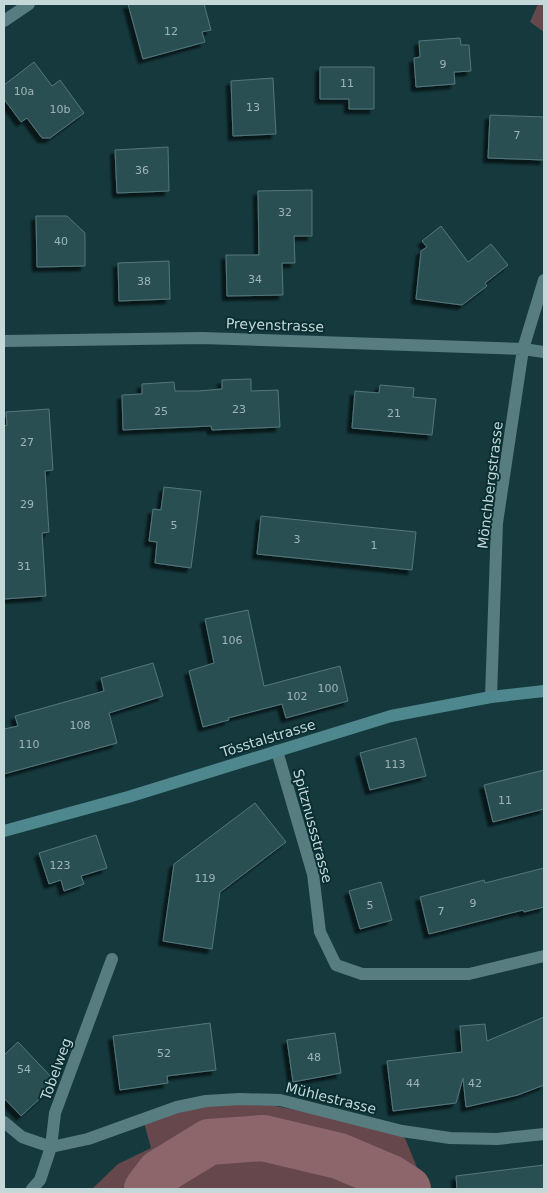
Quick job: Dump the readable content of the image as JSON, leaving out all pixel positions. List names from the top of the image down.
{
  "streets": {
    "main road": ["Tösstalstrasse"],
    "street": [
      "Preyenstrasse",
      "Mönchbergstrasse",
      "Spitznussstrasse",
      "Tobelweg",
      "Mühlestrasse"
    ]
  },
  "crossings": [
    ["Preyenstrasse", "Mönchbergstrasse"],
    ["Mönchbergstrasse", "Tösstalstrasse"],
    ["Tösstalstrasse", "Spitznussstrasse"],
    ["Tobelweg", "Mühlestrasse"]
  ],
  "house_numbers": [
    "12",
    "9",
    "11",
    "10a",
    "13",
    "10b",
    "7",
    "36",
    "32",
    "40",
    "34",
    "38",
    "23",
    "25",
    "21",
    "27",
    "29",
    "5",
    "3",
    "1",
    "31",
    "106",
    "100",
    "102",
    "108",
    "110",
    "113",
    "11",
    "123",
    "119",
    "9",
    "5",
    "7",
    "52",
    "48",
    "54",
    "44",
    "42"
  ]
}
